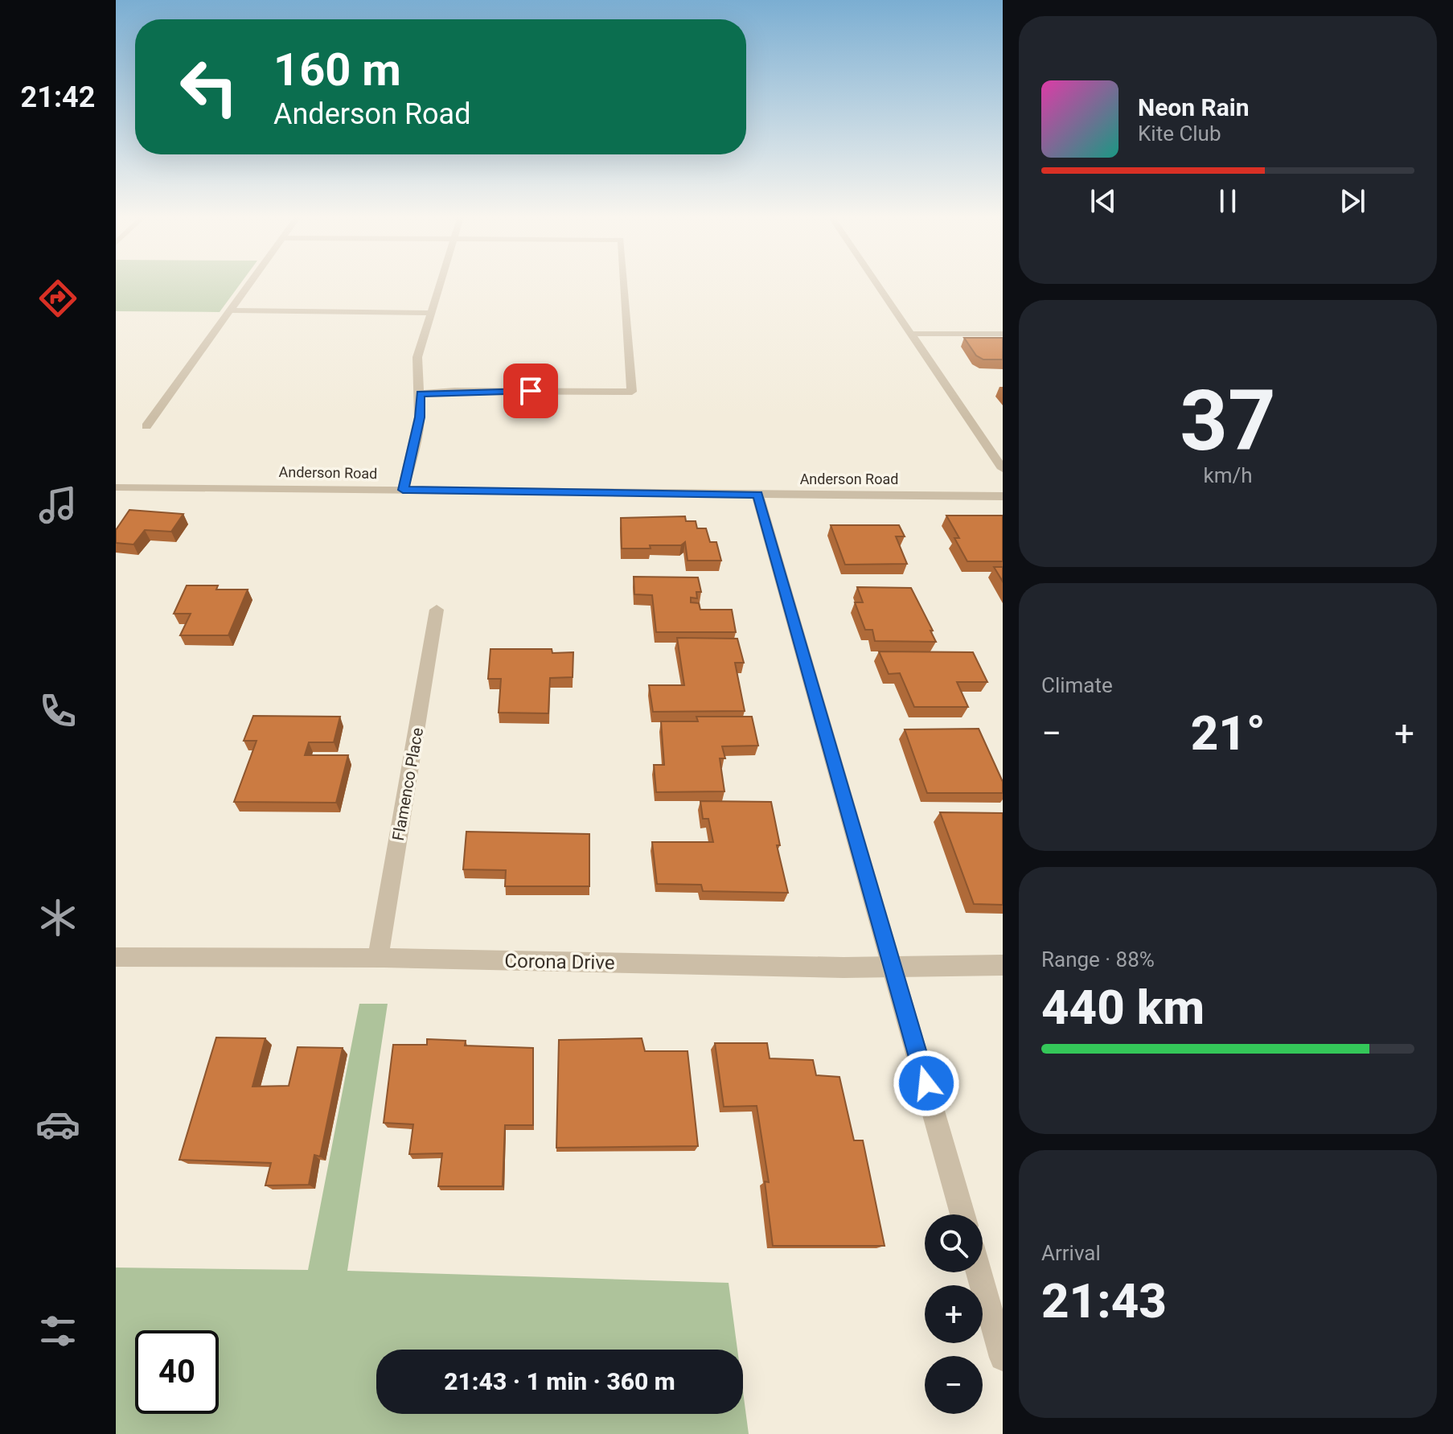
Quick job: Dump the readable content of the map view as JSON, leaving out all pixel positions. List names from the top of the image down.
{
  "streets": {
    "street": ["Anderson Road", "Flamenco Place", "Corona Drive"]
  },
  "crossings": [
    ["Flamenco Place", "Corona Drive"]
  ],
  "page": {
    "tabs": "21:42",
    "turn": ["160 m", "Anderson Road"],
    "song": ["Neon Rain", "Kite Club"],
    "tile": [
      ["37", "km/h"],
      "Climate",
      ["Range · 88%", "440 km"],
      ["Arrival", "21:43"]
    ],
    "heat": ["−", "21°", "+"],
    "map_buttons": ["+", "−"],
    "limit": "40",
    "trip": "21:43 · 1 min · 360 m"
  }
}
